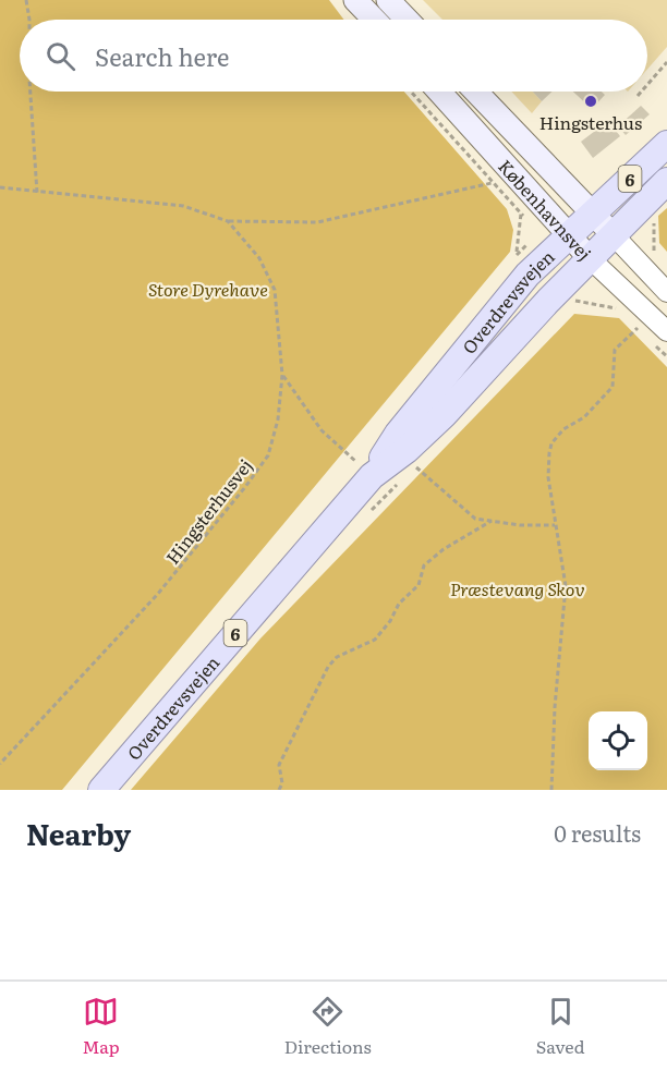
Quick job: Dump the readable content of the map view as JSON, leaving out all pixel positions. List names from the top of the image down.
{
  "streets": {
    "main road": ["6", "Københavnsvej", "Overdrevsvejen"],
    "path": ["Hingsterhusvej"]
  },
  "crossings": [
    ["Københavnsvej", "Overdrevsvejen"]
  ],
  "parks": ["Store Dyrehave", "Præstevang Skov"],
  "places": ["Hingsterhus"],
  "page": {
    "search": "Search here",
    "heading": ["Nearby", "0 results"],
    "nav": ["Map", "Directions", "Saved"]
  }
}
